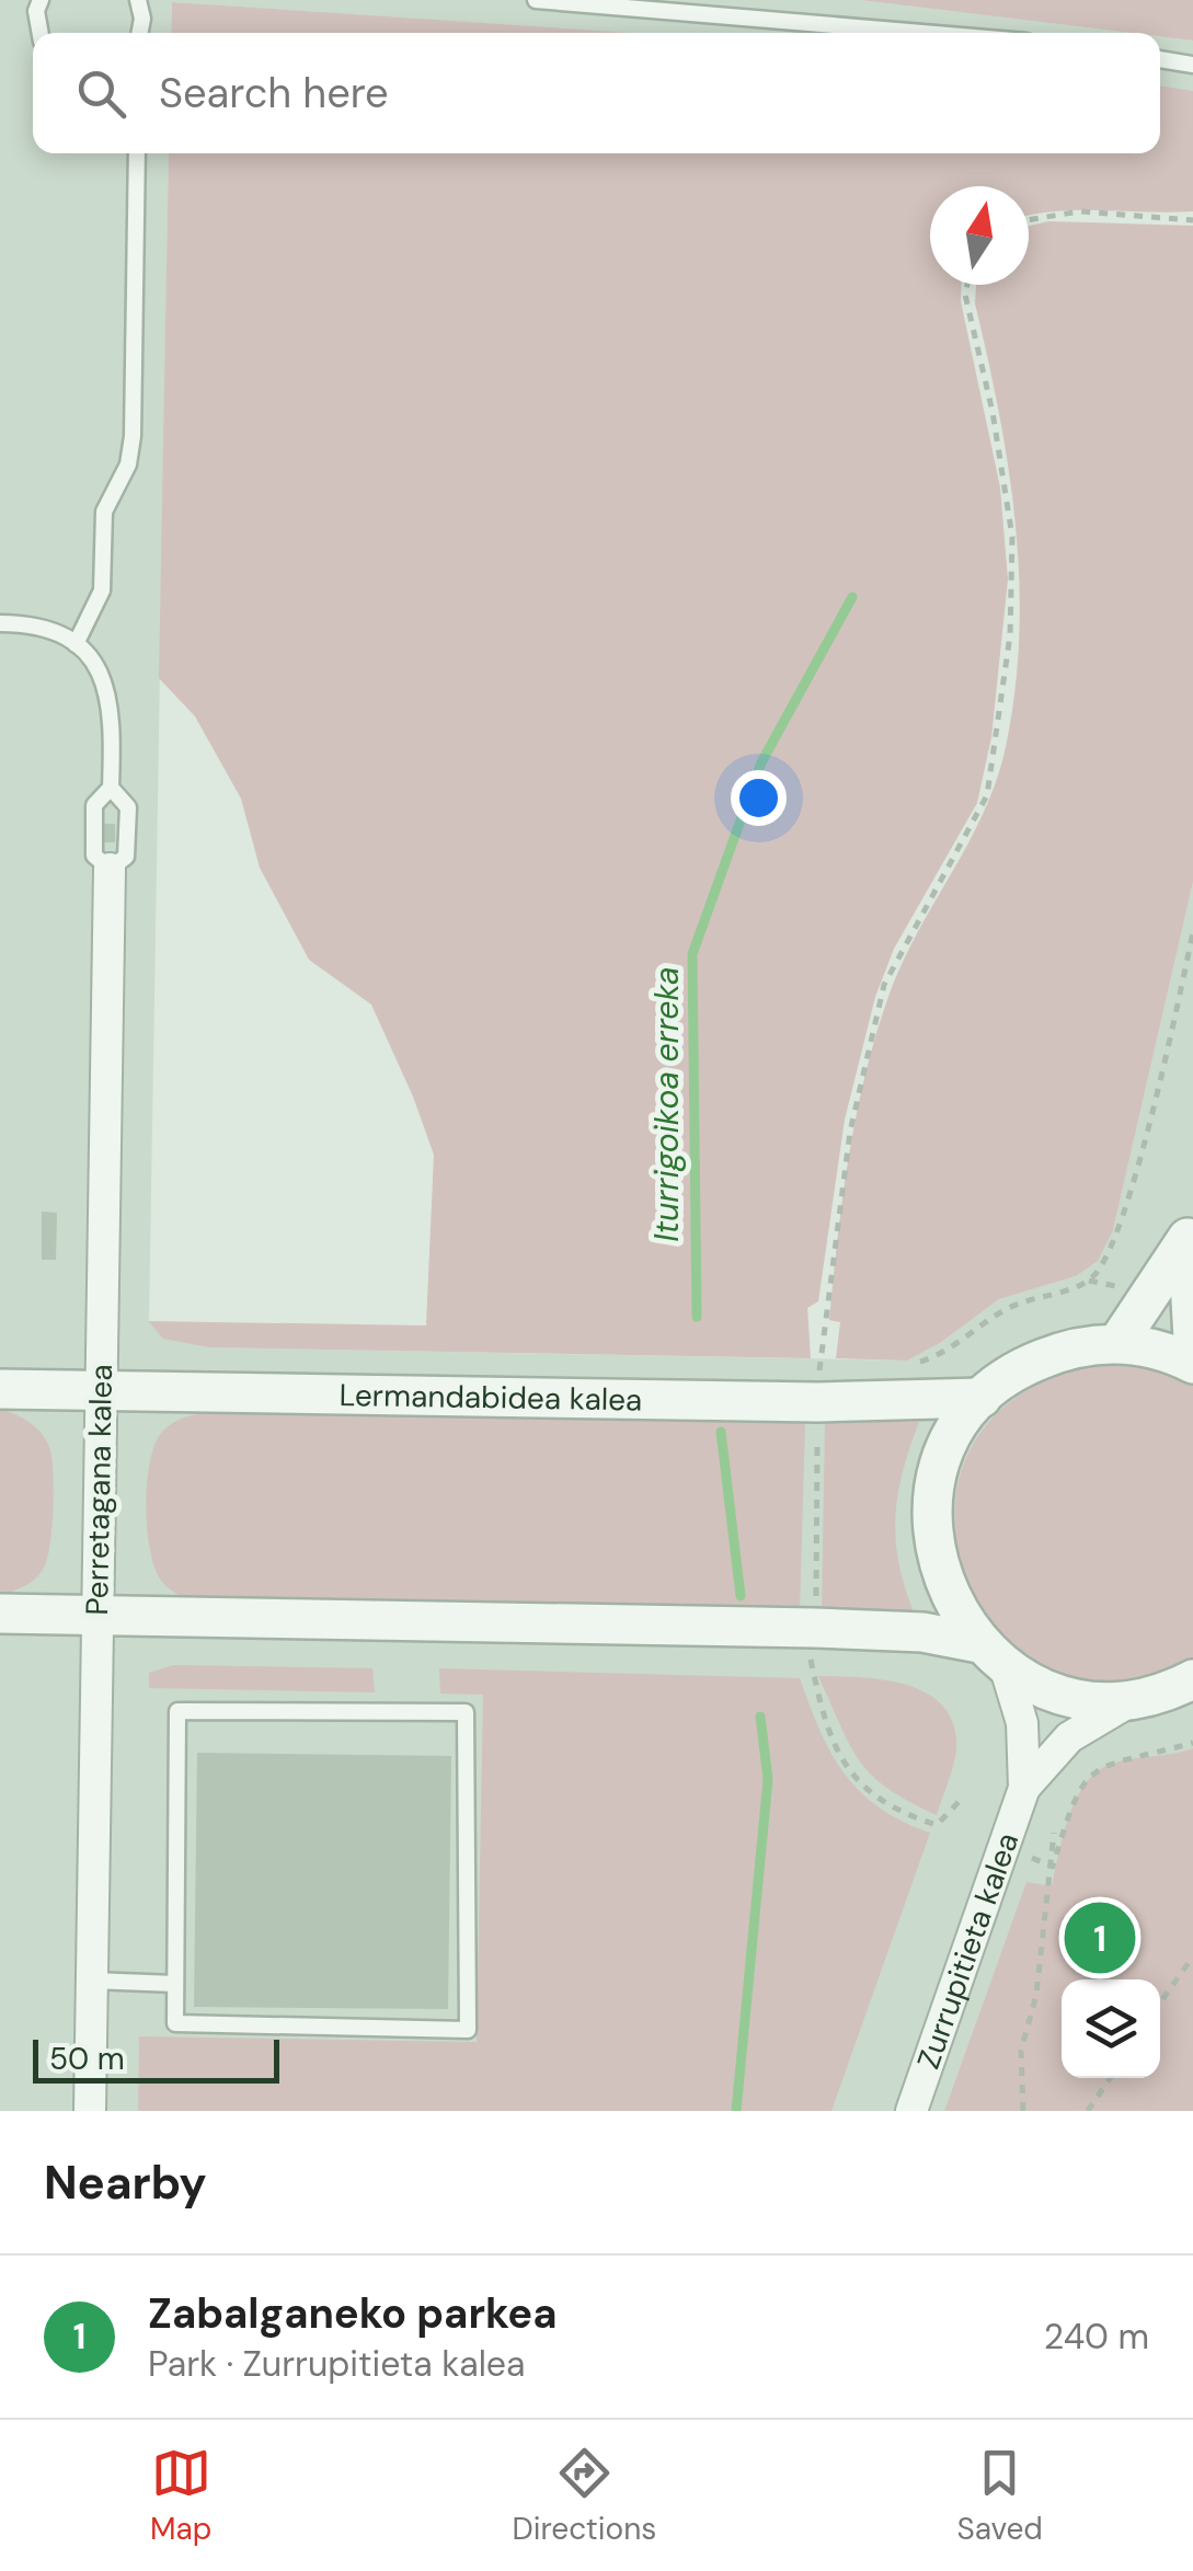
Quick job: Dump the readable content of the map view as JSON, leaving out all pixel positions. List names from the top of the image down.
{
  "streets": {
    "street": ["Lermandabidea kalea", "Perretagana kalea", "Zurrupitieta kalea"]
  },
  "crossings": [
    ["Lermandabidea kalea", "Perretagana kalea"]
  ],
  "water": ["Iturrigoikoa erreka"],
  "scale_bar": "50 m",
  "north": "top",
  "page": {
    "search": "Search here",
    "pins": "1",
    "scale": "50 m",
    "heading": "Nearby",
    "list": [
      {
        "mark": "1",
        "name": "Zabalganeko parkea",
        "note": "Park · Zurrupitieta kalea",
        "value": "240 m"
      }
    ],
    "nav": ["Map", "Directions", "Saved"]
  }
}
